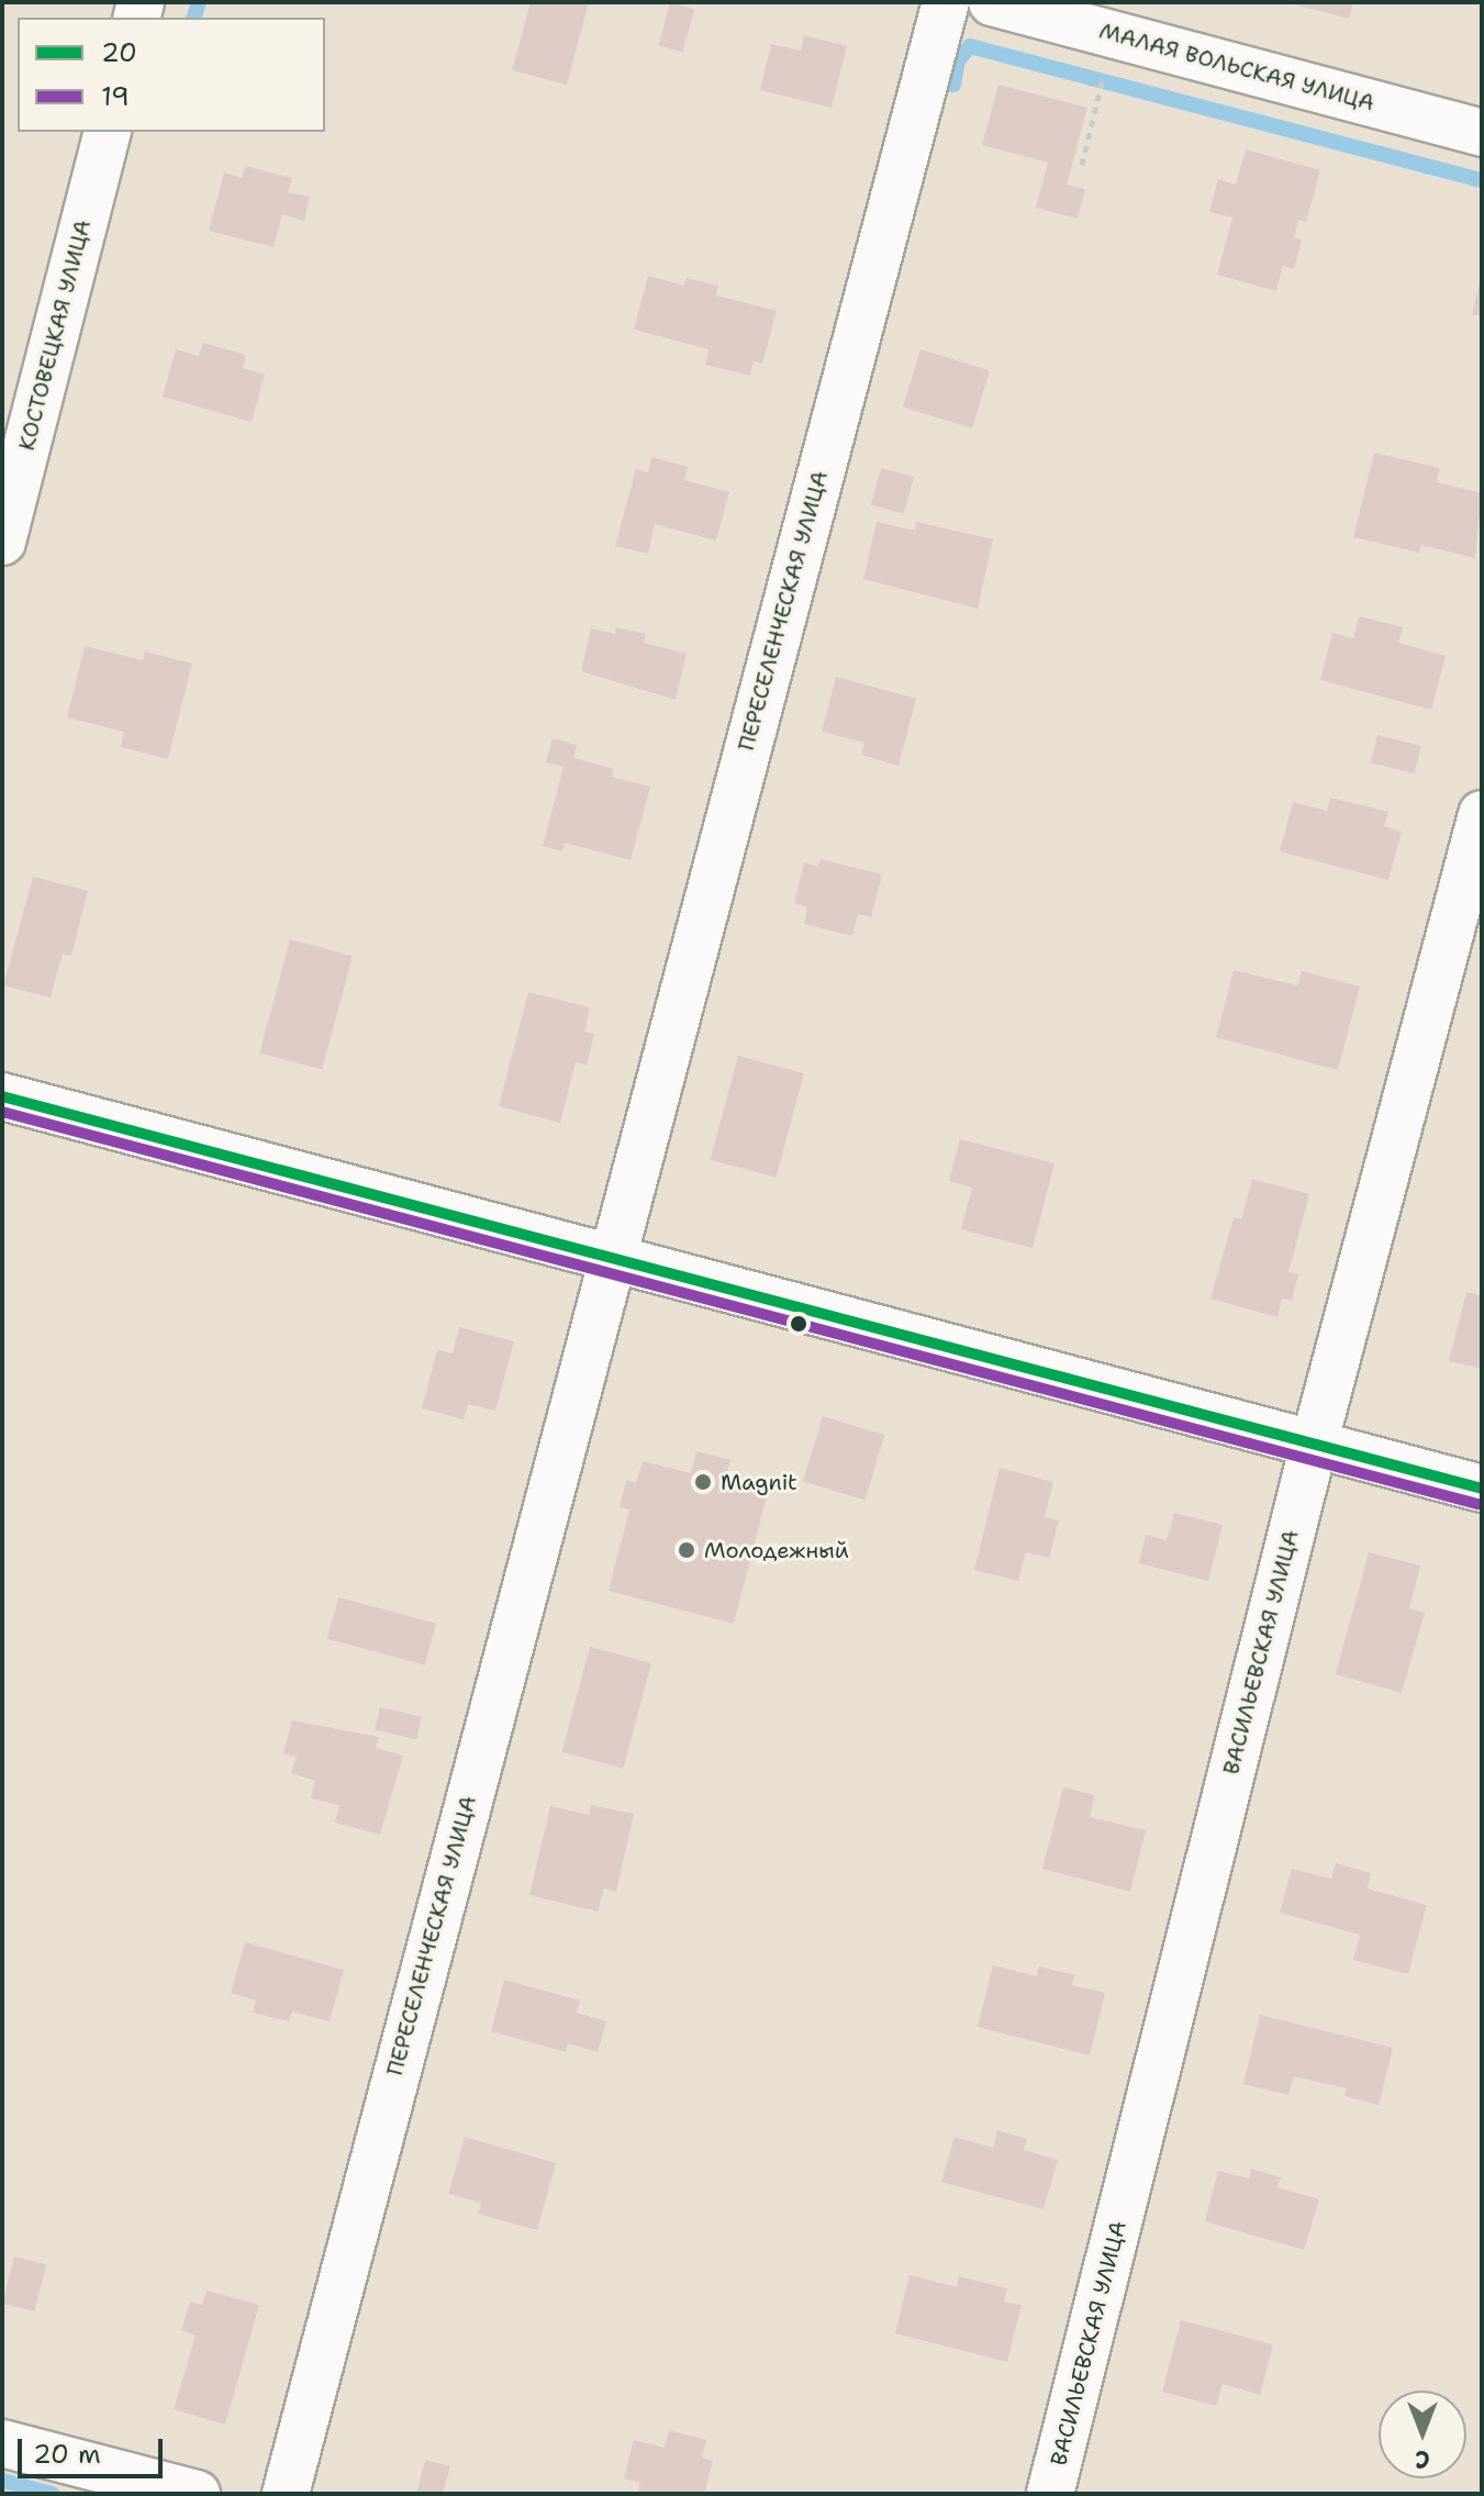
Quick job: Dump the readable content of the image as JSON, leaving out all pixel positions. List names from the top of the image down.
{
  "streets": {
    "street": [
      "МАЛАЯ ВОЛЬСКАЯ УЛИЦА",
      "КОСТОВЕЦКАЯ УЛИЦА",
      "ПЕРЕСЕЛЕНЧЕСКАЯ УЛИЦА",
      "ВАСИЛЬЕВСКАЯ УЛИЦА"
    ]
  },
  "places": ["Magnit", "Молодежный"],
  "lines": ["transit line 20", "transit line 19"],
  "legend": ["20", "19"],
  "scale_bar": "20 m",
  "north": "bottom"
}
